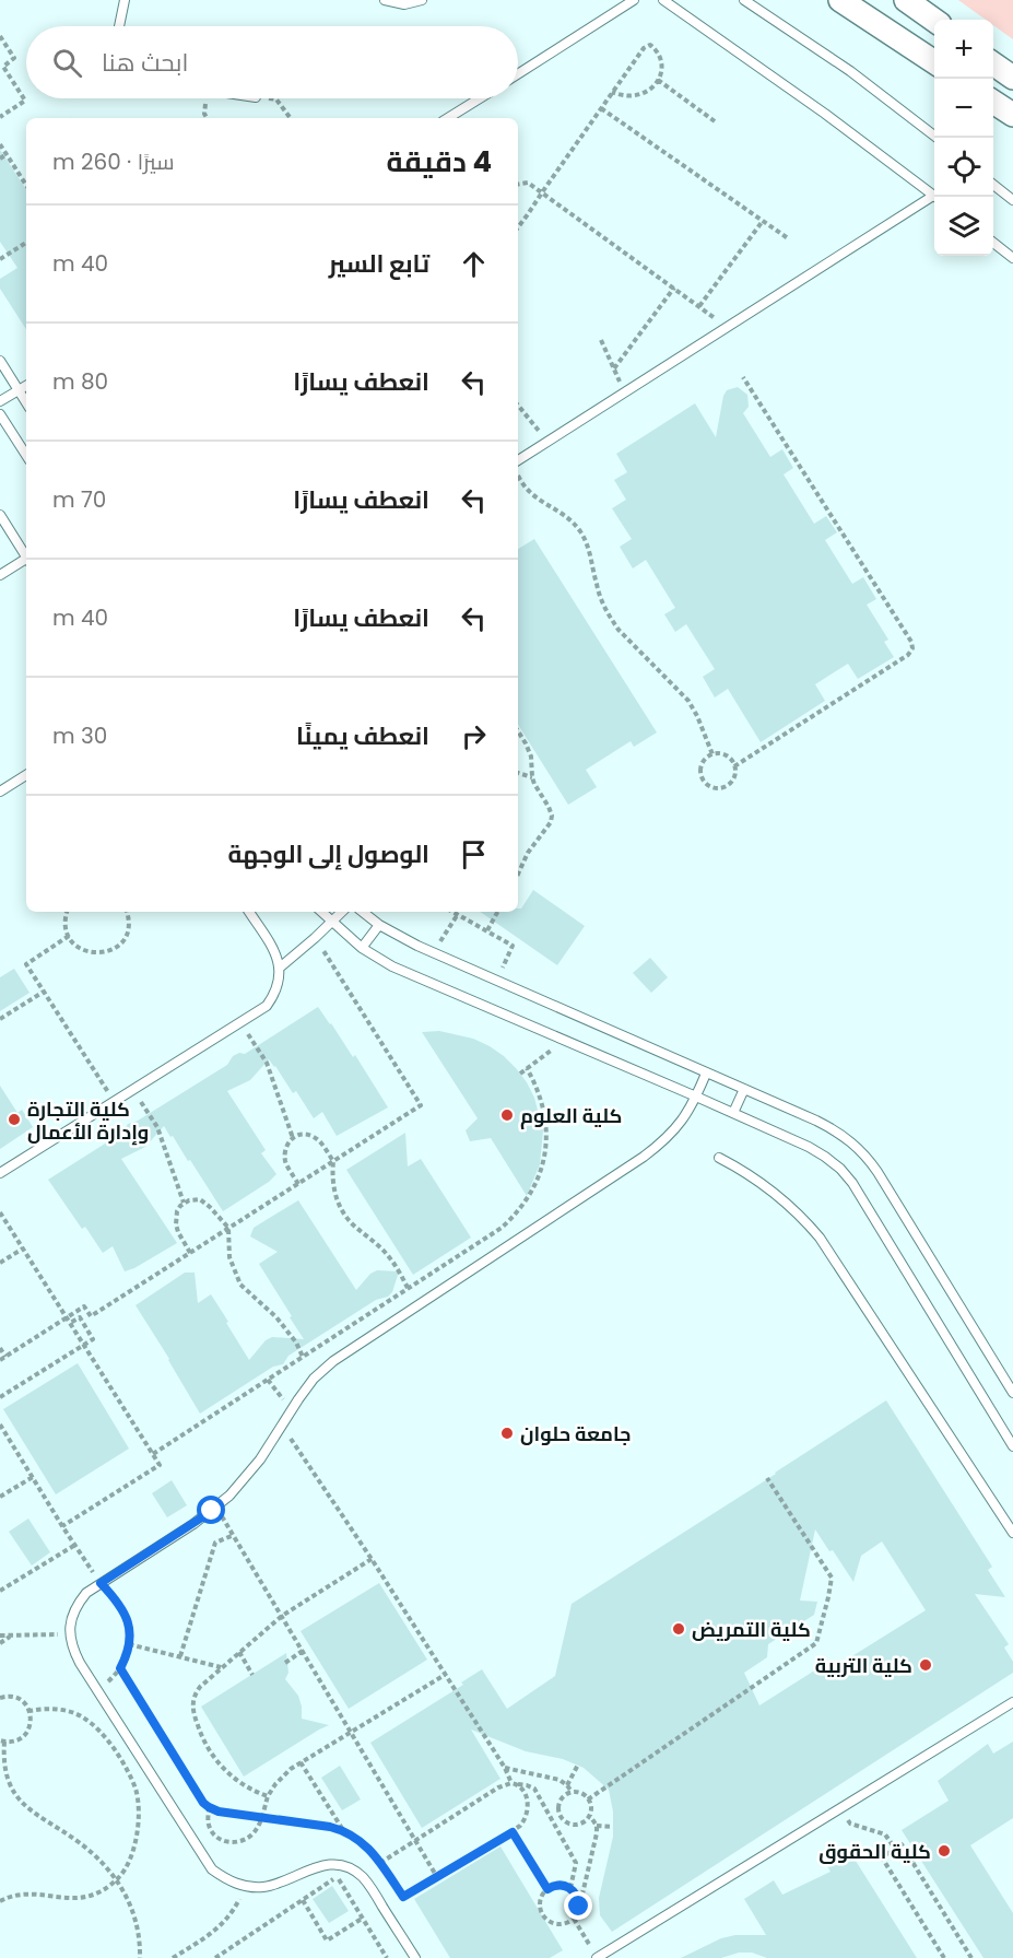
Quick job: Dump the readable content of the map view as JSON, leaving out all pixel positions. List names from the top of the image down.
{
  "places": [
    "كلية العلوم",
    "كلية التجارة وإدارة الأعمال",
    "جامعة حلوان",
    "كلية التمريض",
    "كلية التربية",
    "كلية الحقوق"
  ],
  "page": {
    "map_buttons": ["+", "−"],
    "search": "ابحث هنا",
    "heading": ["4 دقيقة", "سيرًا · 260 m"],
    "list": [
      ["تابع السير", "40 m"],
      ["انعطف يسارًا", "80 m"],
      ["انعطف يسارًا", "70 m"],
      ["انعطف يسارًا", "40 m"],
      ["انعطف يمينًا", "30 m"],
      "الوصول إلى الوجهة"
    ]
  }
}
